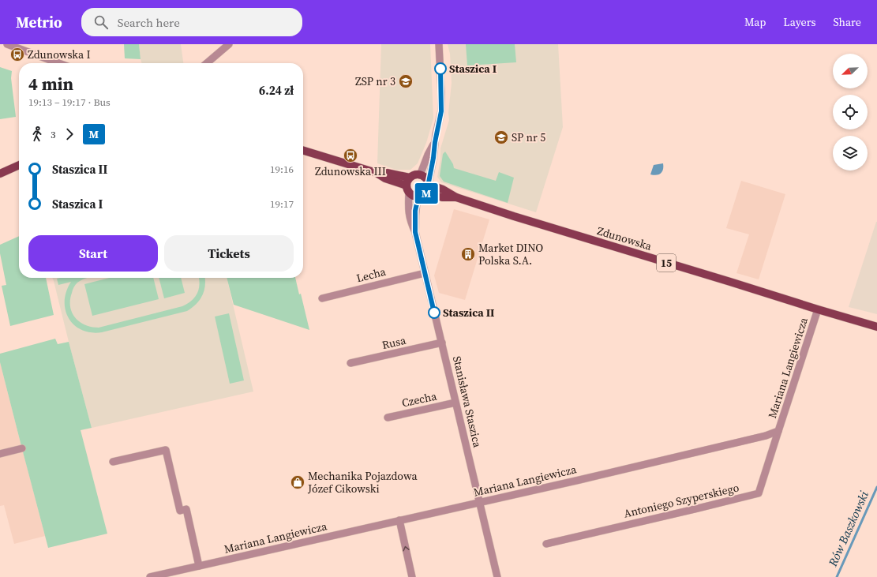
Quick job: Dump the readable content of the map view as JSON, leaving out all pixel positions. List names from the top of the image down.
{
  "streets": {
    "main road": ["Zdunowska", "15"],
    "street": [
      "Lecha",
      "Rusa",
      "Mariana Langiewicza",
      "Czecha",
      "Stanisława Staszica",
      "Antoniego Szyperskiego"
    ]
  },
  "crossings": [
    ["Zdunowska", "Mariana Langiewicza"],
    ["Zdunowska", "Stanisława Staszica"],
    ["Lecha", "Stanisława Staszica"],
    ["Rusa", "Stanisława Staszica"],
    ["Mariana Langiewicza", "Stanisława Staszica"],
    ["Mariana Langiewicza", "Antoniego Szyperskiego"],
    ["Czecha", "Stanisława Staszica"]
  ],
  "water": ["Rów Baszkowski"],
  "places": {
    "bus stop": ["Zdunowska I", "Zdunowska III"],
    "other": ["Staszica I", "Staszica II"],
    "school or university": ["ZSP nr 3", "SP nr 5"],
    "building": ["Market DINO Polska S.A."],
    "shop": ["Mechanika Pojazdowa Józef Cikowski"]
  },
  "lines": ["bus line M"],
  "north": "bottom left",
  "page": {
    "header": "Metrio",
    "search": "Search here",
    "nav": ["Map", "Layers", "Share"],
    "on_map": "M",
    "heading": ["4 min", "19:13 – 19:17 · Bus", "6.24 zł"],
    "legs": ["3", "M"],
    "list": [
      {
        "name": "Staszica II",
        "value": "19:16"
      },
      {
        "name": "Staszica I",
        "value": "19:17"
      }
    ],
    "buttons": ["Start", "Tickets"]
  }
}
